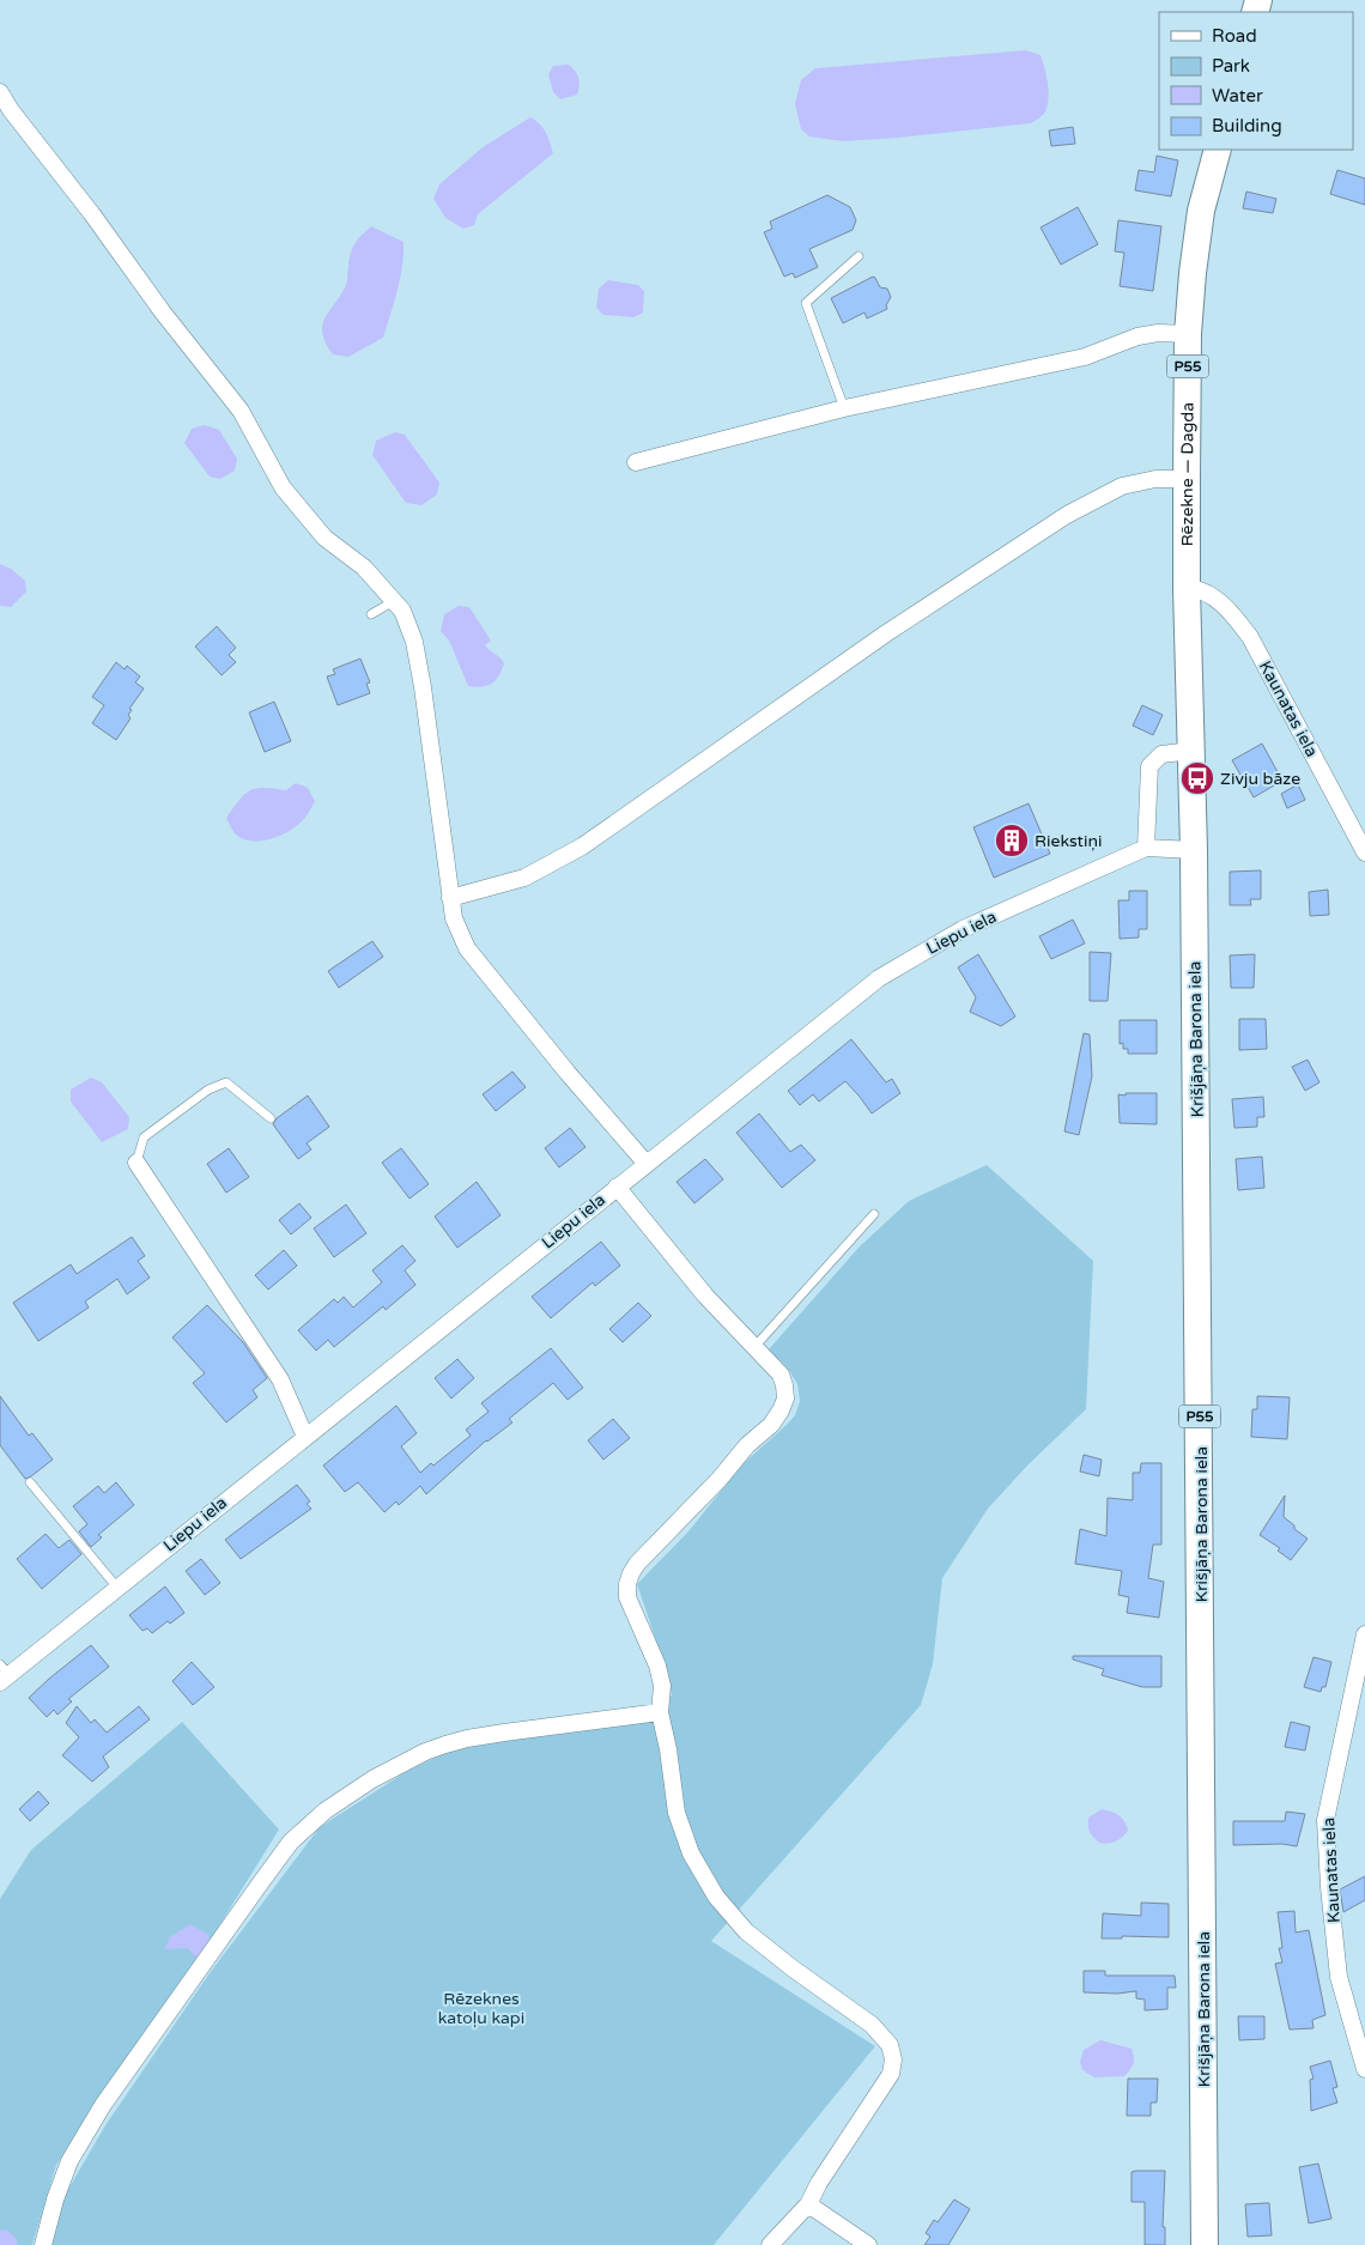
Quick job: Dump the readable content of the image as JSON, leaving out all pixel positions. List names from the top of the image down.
{
  "streets": {
    "main road": ["P55", "Rēzekne — Dagda", "Krišjāņa Barona iela"],
    "street": ["Kaunatas iela", "Liepu iela"]
  },
  "crossings": [
    ["Rēzekne — Dagda", "Kaunatas iela"],
    ["Rēzekne — Dagda", "Krišjāņa Barona iela"],
    ["Kaunatas iela", "Krišjāņa Barona iela"],
    ["Liepu iela", "Krišjāņa Barona iela"]
  ],
  "parks": ["Rēzeknes katoļu kapi"],
  "places": {
    "bus stop": ["Zivju bāze"],
    "building": ["Riekstiņi"]
  },
  "legend": [
    "Road",
    "Park",
    "Water",
    "Building"
  ]
}
